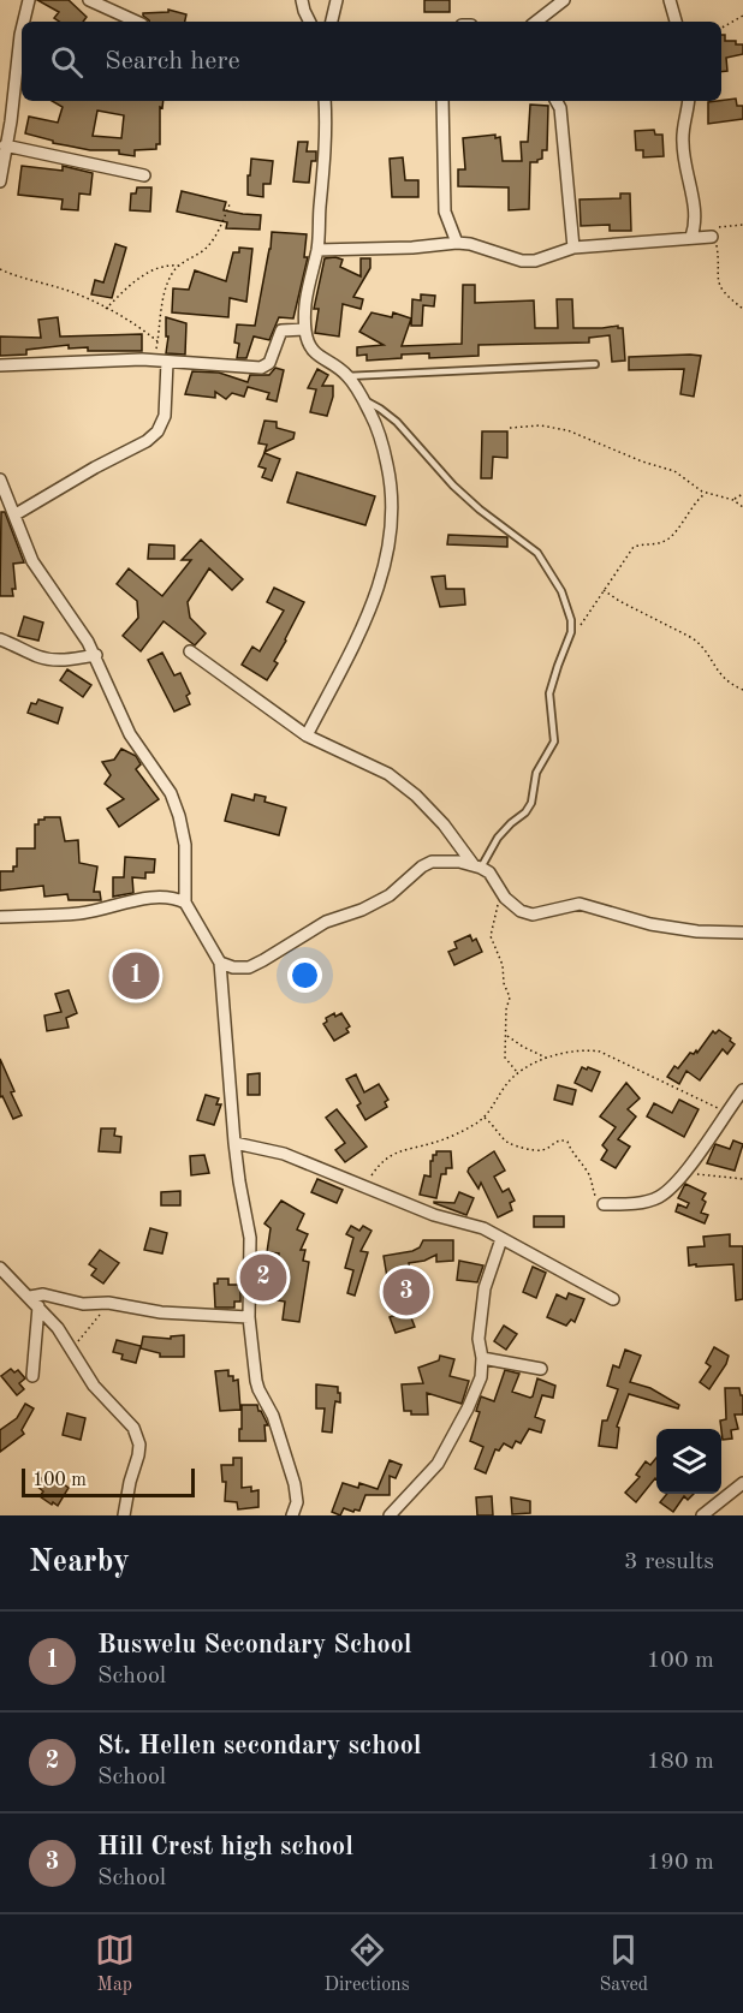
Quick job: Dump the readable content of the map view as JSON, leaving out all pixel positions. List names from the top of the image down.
{
  "scale_bar": "100 m",
  "page": {
    "search": "Search here",
    "pins": ["1", "2", "3"],
    "scale": "100 m",
    "heading": ["Nearby", "3 results"],
    "list": [
      {
        "mark": "1",
        "name": "Buswelu Secondary School",
        "note": "School",
        "value": "100 m"
      },
      {
        "mark": "2",
        "name": "St. Hellen secondary school",
        "note": "School",
        "value": "180 m"
      },
      {
        "mark": "3",
        "name": "Hill Crest high school",
        "note": "School",
        "value": "190 m"
      }
    ],
    "nav": ["Map", "Directions", "Saved"]
  }
}
